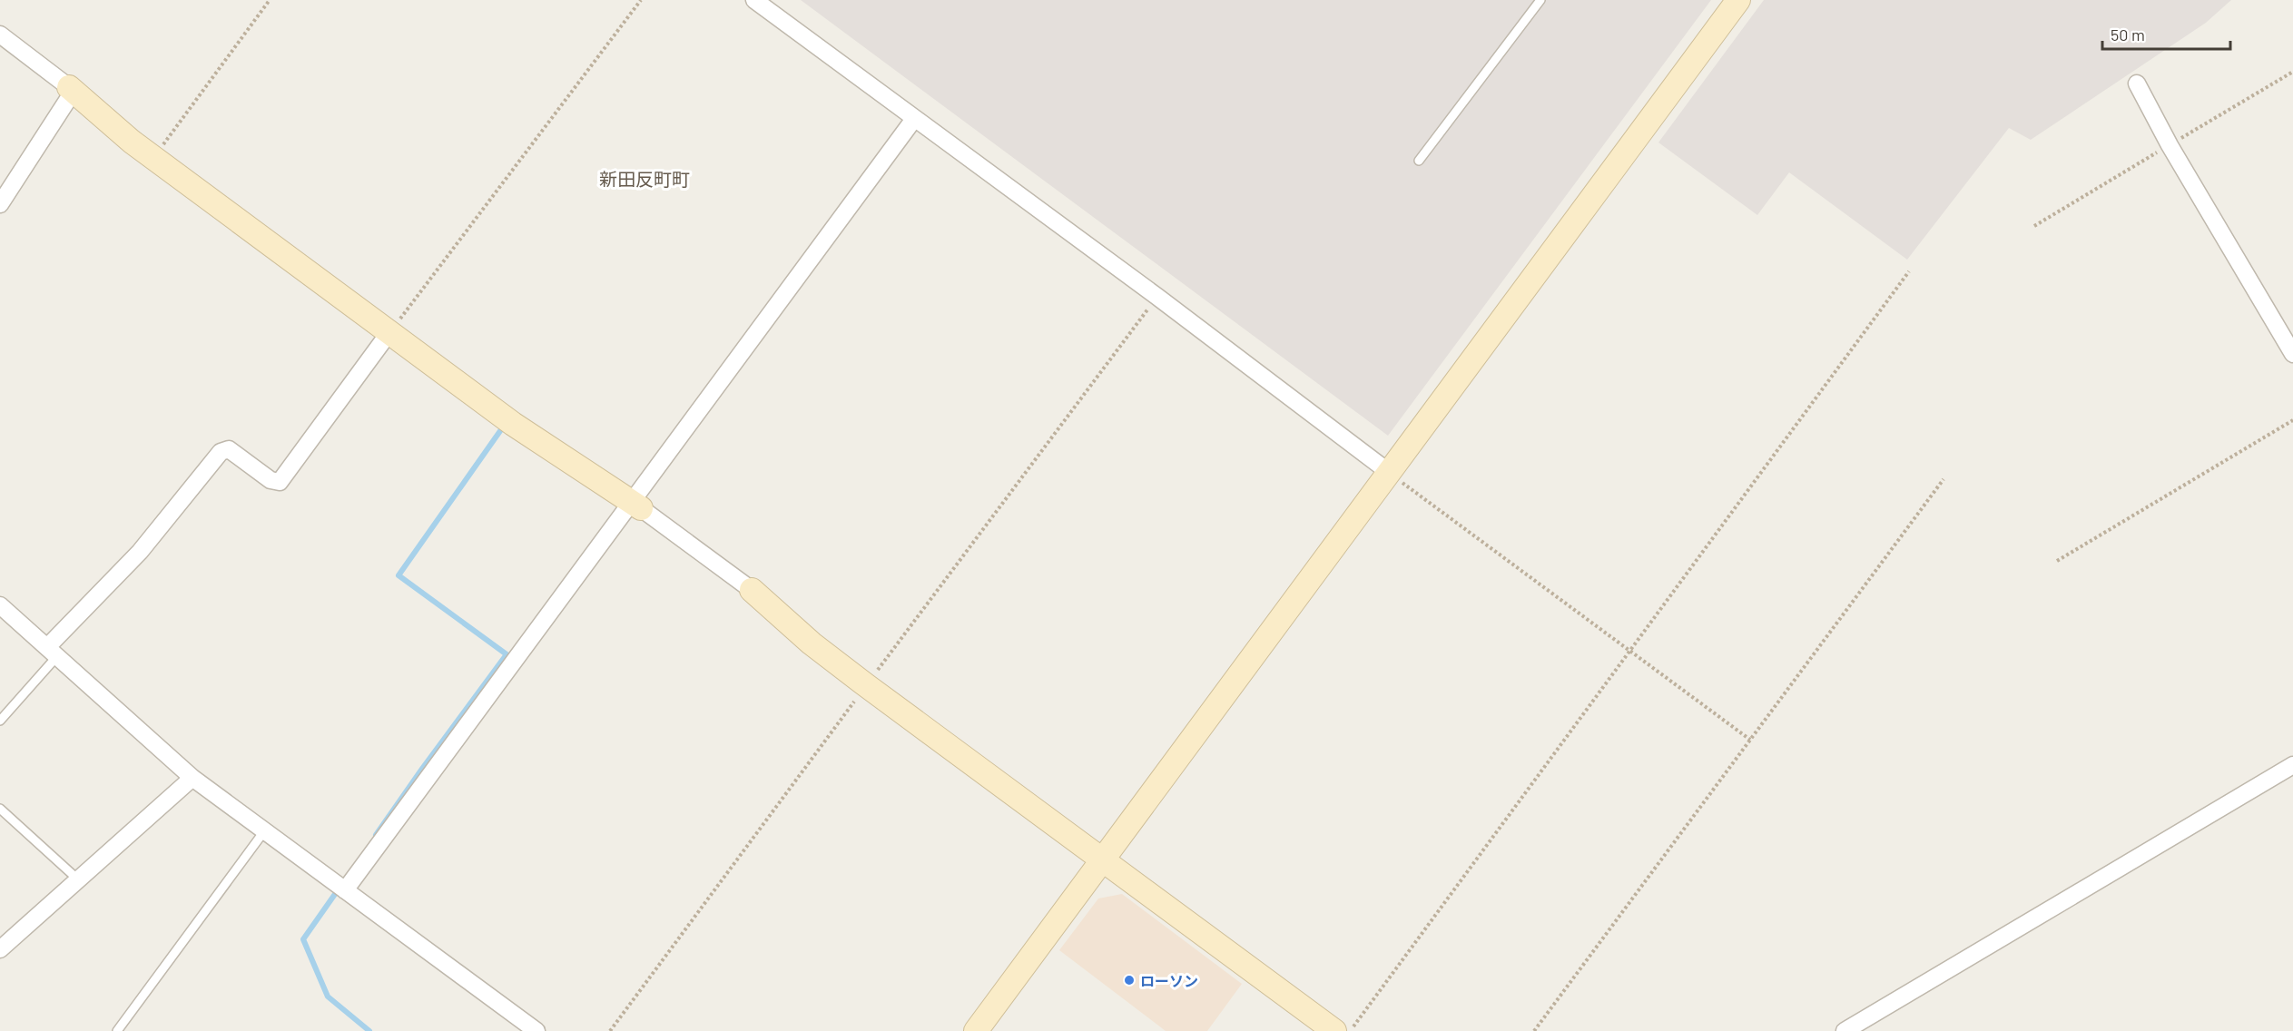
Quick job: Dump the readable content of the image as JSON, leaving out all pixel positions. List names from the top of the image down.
{
  "districts": ["新田反町町"],
  "places": ["ローソン"],
  "scale_bar": "50 m"
}
